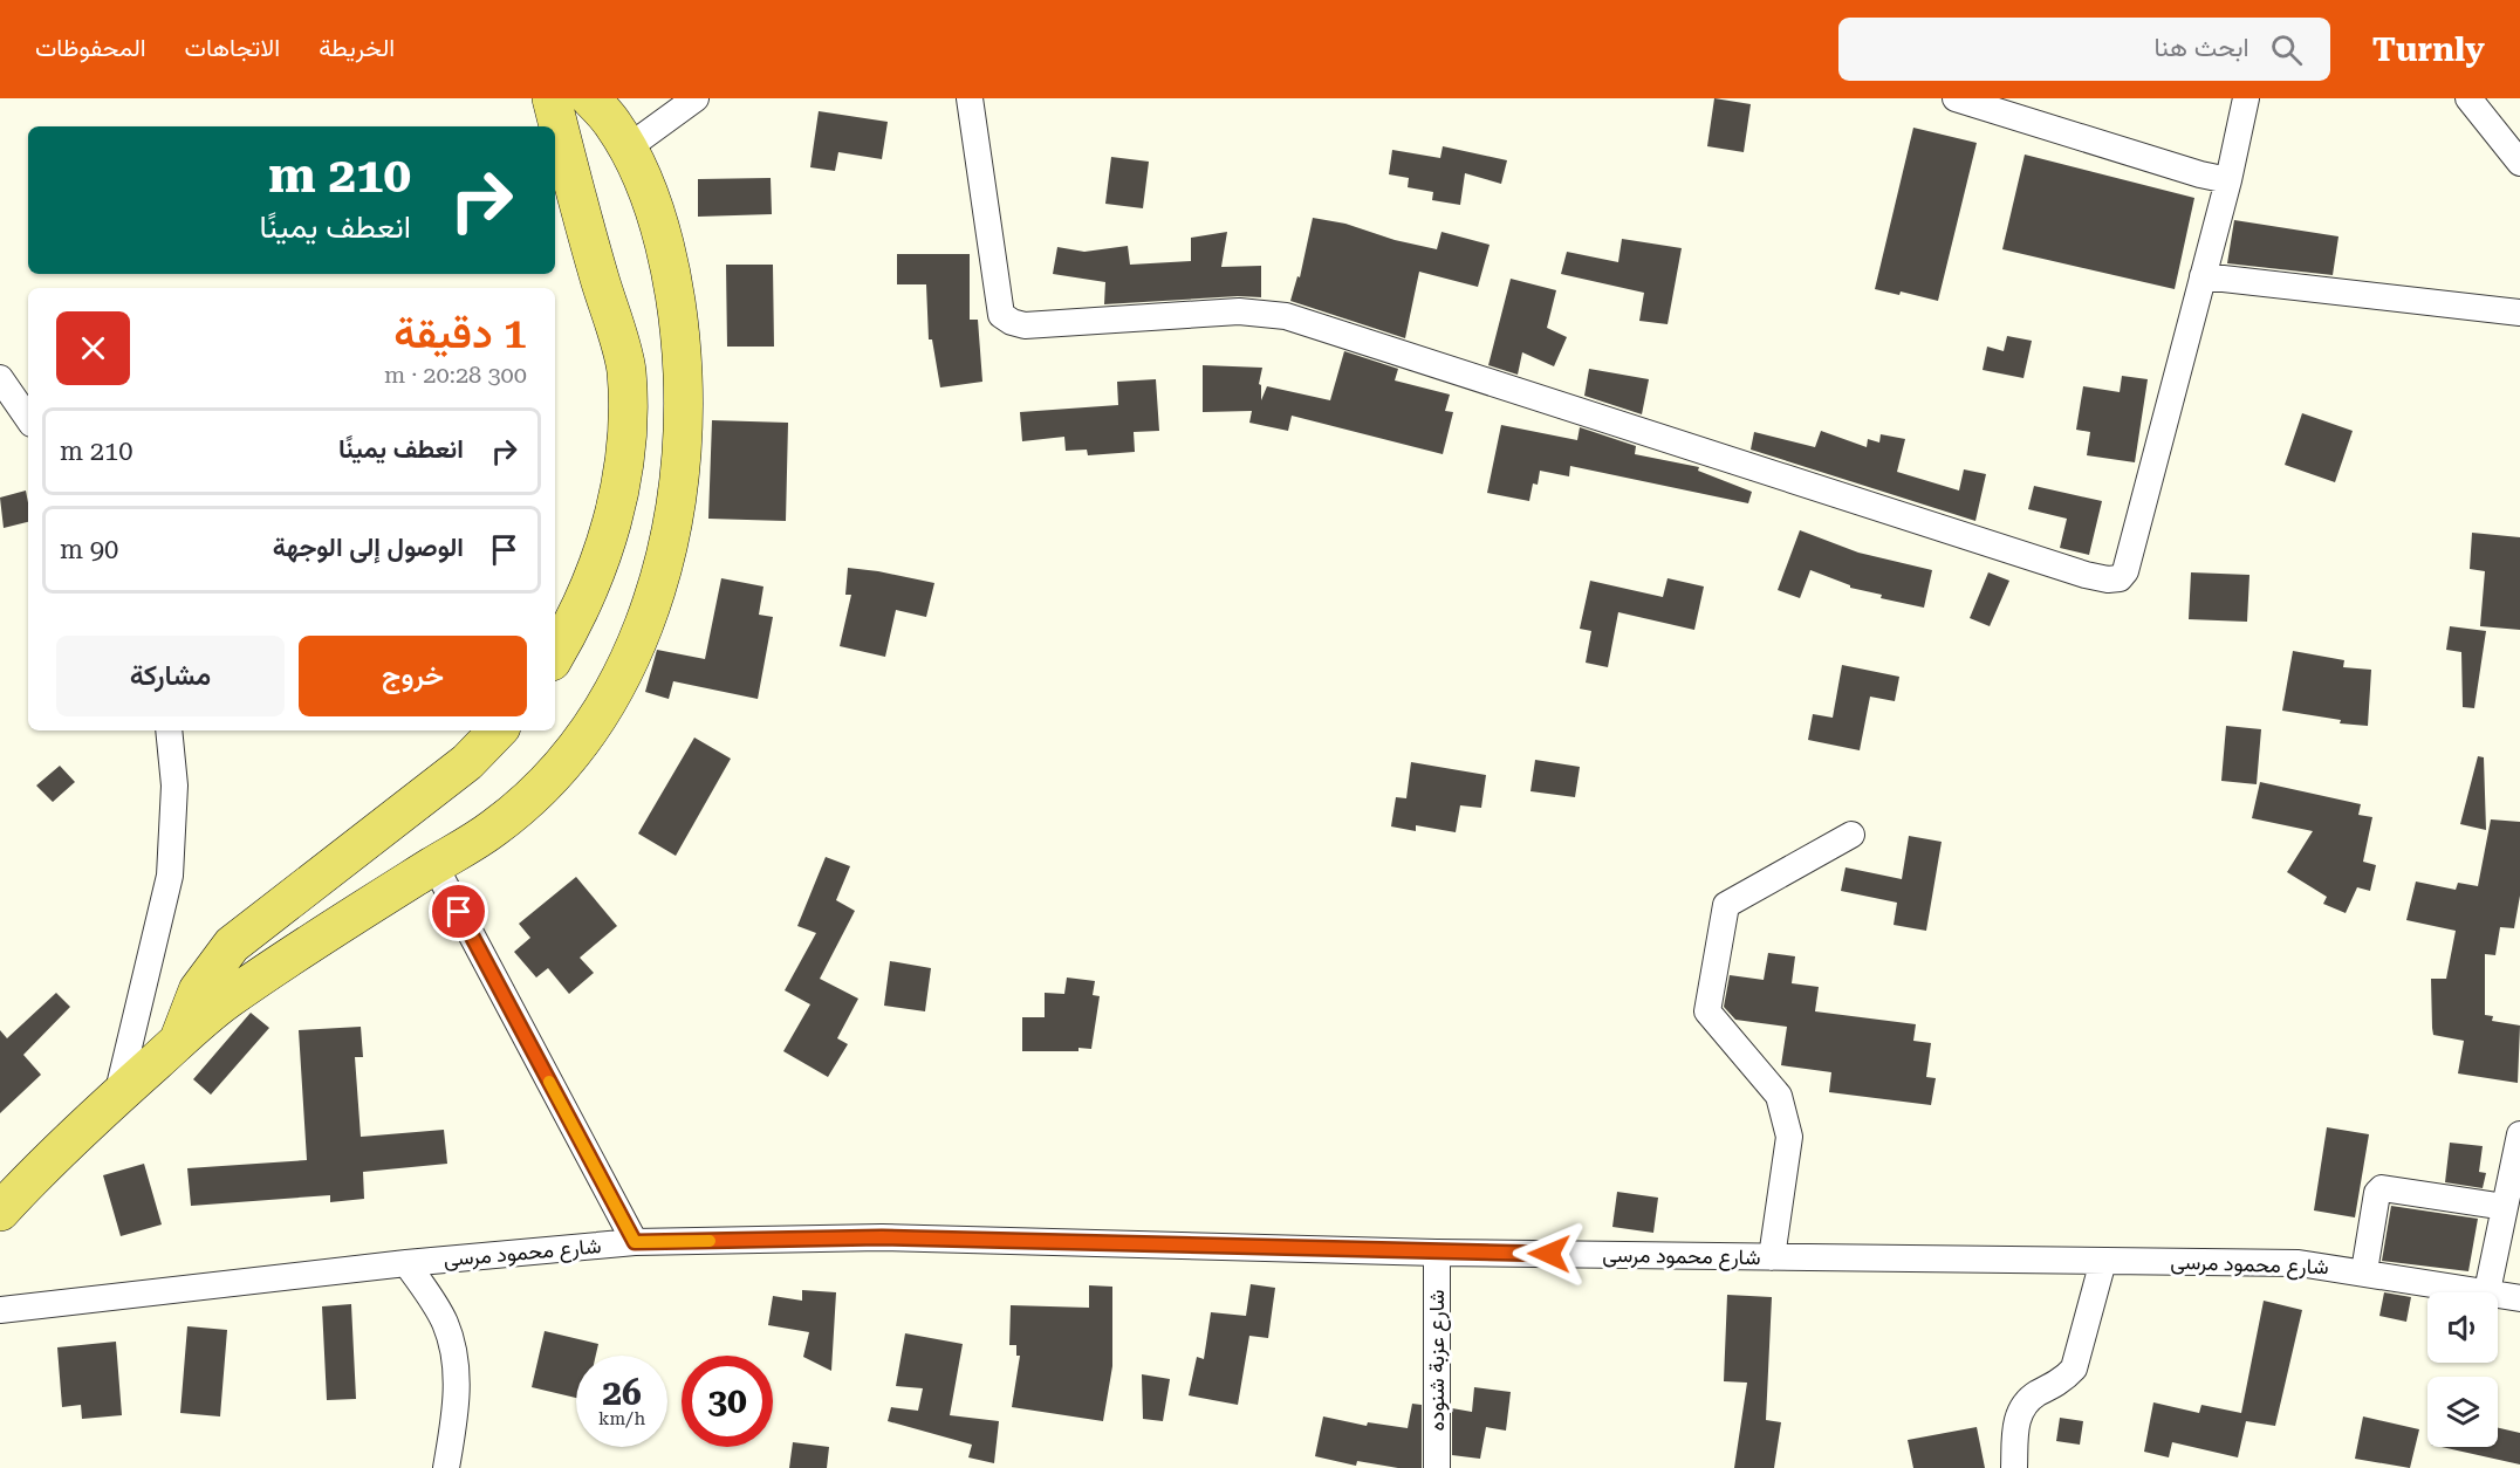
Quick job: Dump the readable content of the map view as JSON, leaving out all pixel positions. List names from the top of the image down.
{
  "streets": {
    "street": ["شارع محمود مرسى", "شارع عزبة شنوده"]
  },
  "crossings": [
    ["شارع محمود مرسى", "شارع عزبة شنوده"]
  ],
  "page": {
    "header": "Turnly",
    "search": "ابحث هنا",
    "nav": ["الخريطة", "الاتجاهات", "المحفوظات"],
    "turn": ["210 m", "انعطف يمينًا"],
    "heading": ["1 دقيقة", "300 m · 20:28"],
    "list": [
      {
        "name": "انعطف يمينًا",
        "value": "210 m"
      },
      {
        "name": "الوصول إلى الوجهة",
        "value": "90 m"
      }
    ],
    "buttons": ["خروج", "مشاركة"],
    "speed": "26 km/h",
    "limit": "30"
  }
}
